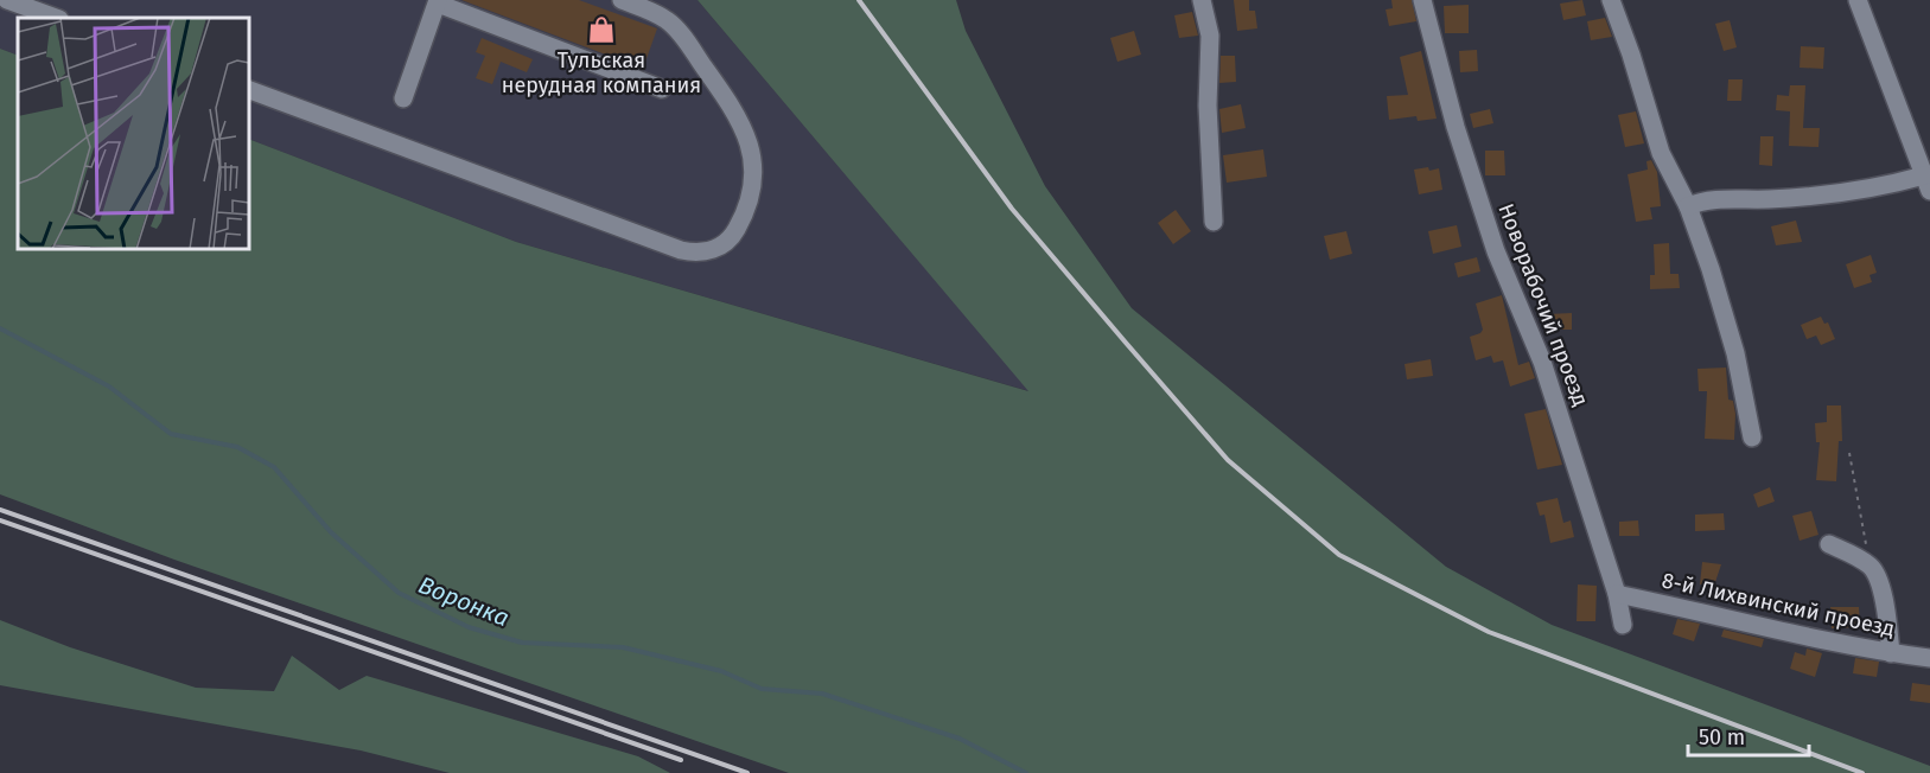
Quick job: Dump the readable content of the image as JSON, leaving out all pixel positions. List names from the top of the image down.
{
  "streets": {
    "street": ["Новорабочий проезд", "8-й Лихвинский проезд"]
  },
  "crossings": [
    ["Новорабочий проезд", "8-й Лихвинский проезд"]
  ],
  "water": ["Воронка"],
  "places": {
    "shop": ["Тульская нерудная компания"]
  },
  "scale_bar": "50 m"
}
